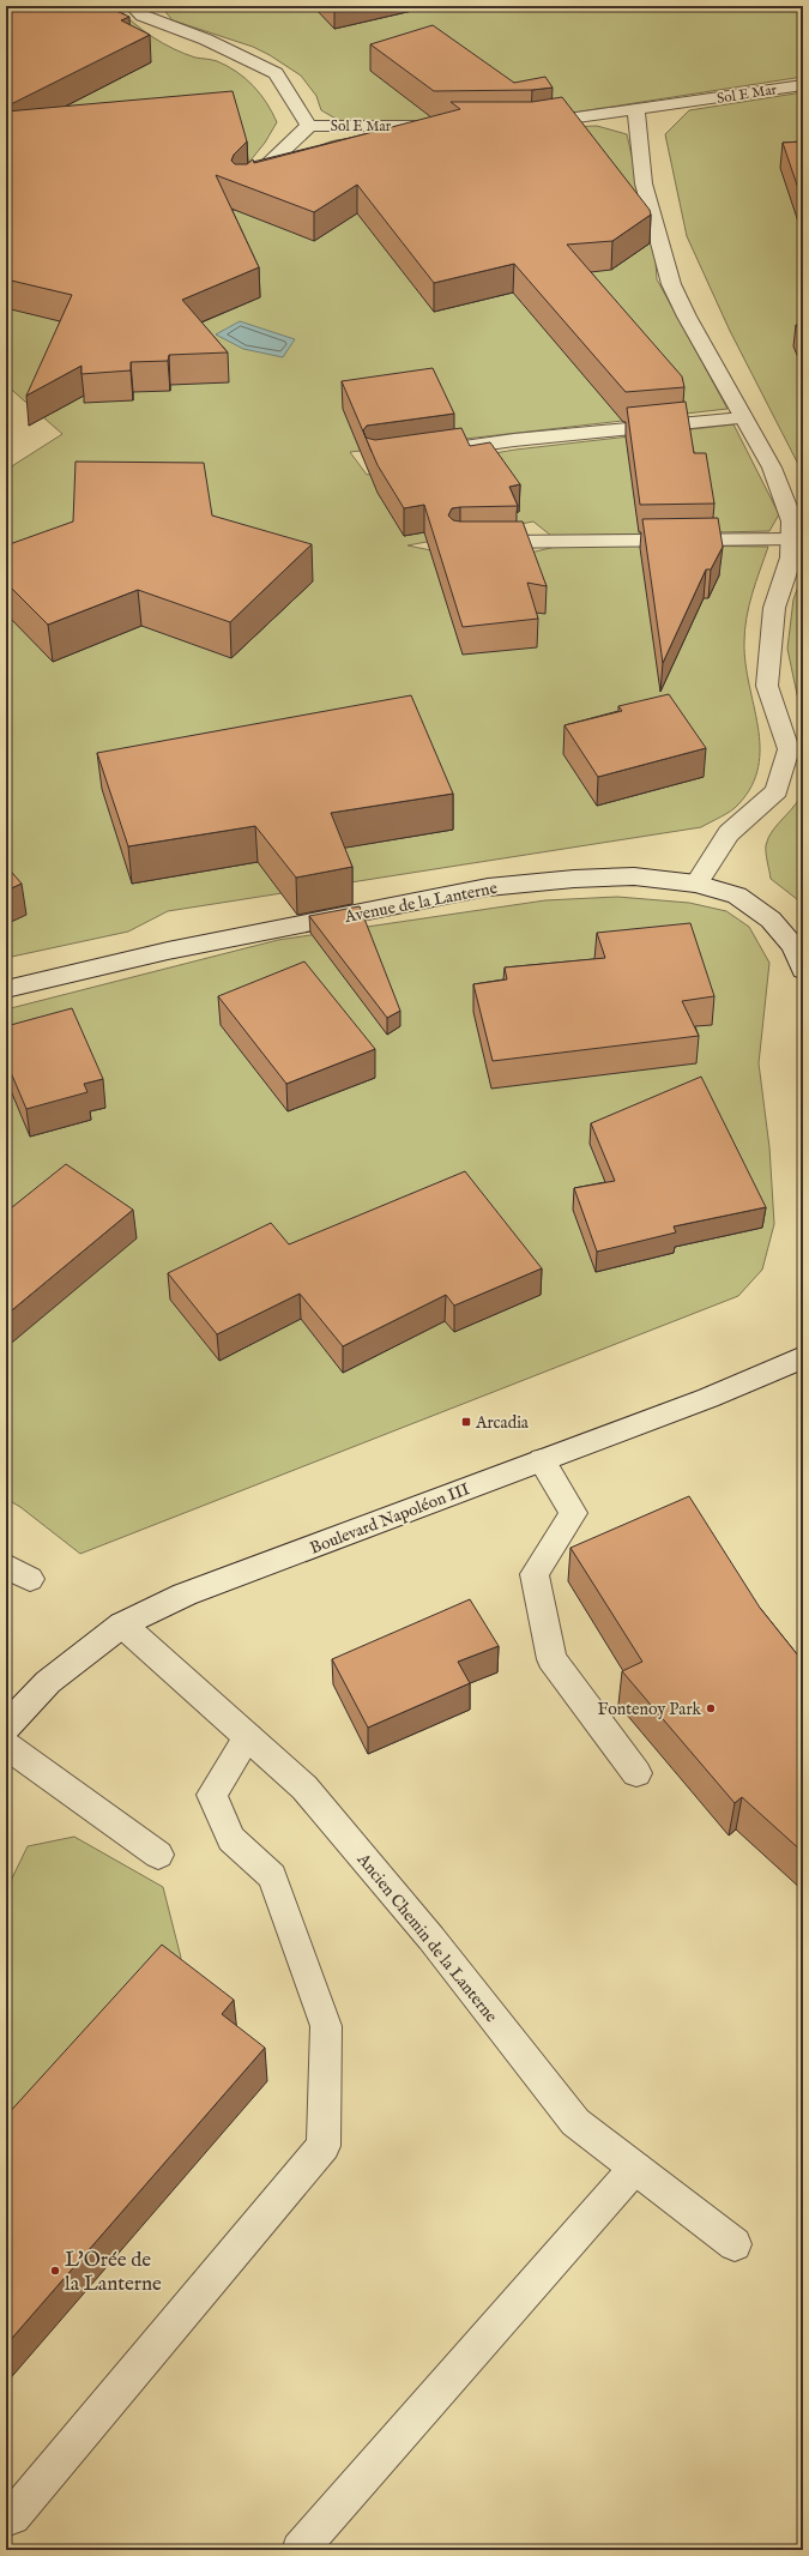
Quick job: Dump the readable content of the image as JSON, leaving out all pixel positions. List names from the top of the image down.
{
  "streets": {
    "street": [
      "Sol E Mar",
      "Avenue de la Lanterne",
      "Boulevard Napoléon III",
      "Ancien Chemin de la Lanterne"
    ]
  },
  "crossings": [
    ["Boulevard Napoléon III", "Ancien Chemin de la Lanterne"]
  ],
  "places": {
    "transit": ["Arcadia"],
    "other": ["Fontenoy Park", "L'Orée de la Lanterne"]
  }
}
